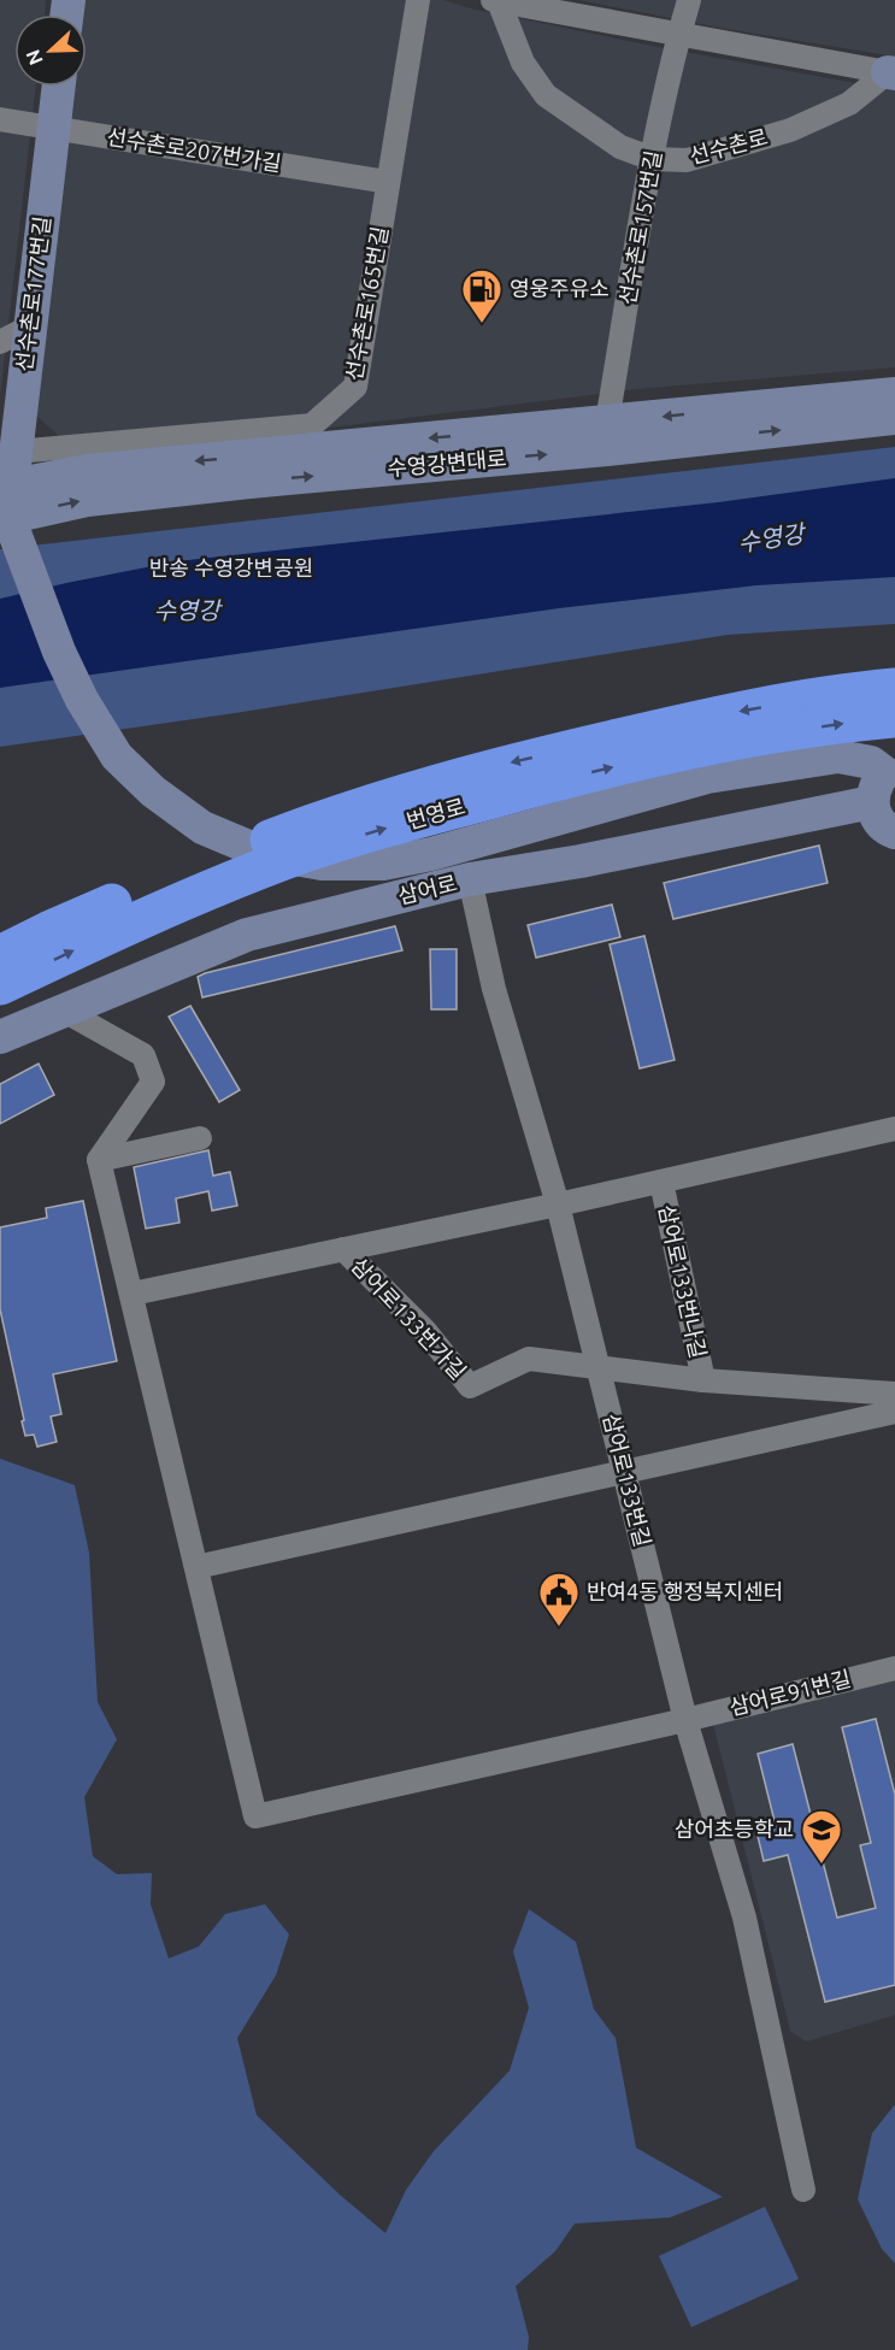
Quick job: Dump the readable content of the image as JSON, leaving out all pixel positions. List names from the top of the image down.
{
  "streets": {
    "highway": ["번영로"],
    "main road": ["선수촌로177번길", "수영강변대로", "삼어로"],
    "street": [
      "선수촌로",
      "선수촌로207번가길",
      "선수촌로157번길",
      "선수촌로165번길",
      "삼어로133번나길",
      "삼어로133번가길",
      "삼어로133번길",
      "삼어로91번길"
    ]
  },
  "crossings": [
    ["선수촌로", "선수촌로157번길"],
    ["선수촌로207번가길", "선수촌로177번길"],
    ["선수촌로207번가길", "선수촌로165번길"],
    ["선수촌로157번길", "수영강변대로"],
    ["선수촌로177번길", "선수촌로165번길"],
    ["선수촌로177번길", "수영강변대로"],
    ["선수촌로165번길", "수영강변대로"],
    ["삼어로", "삼어로133번길"],
    ["삼어로133번가길", "삼어로133번길"],
    ["삼어로133번길", "삼어로91번길"]
  ],
  "water": ["수영강"],
  "parks": ["반송 수영강변공원"],
  "places": {
    "fuel station": ["영웅주유소"],
    "public building": ["반여4동 행정복지센터"],
    "school or university": ["삼어초등학교"]
  },
  "north": "left"
}
